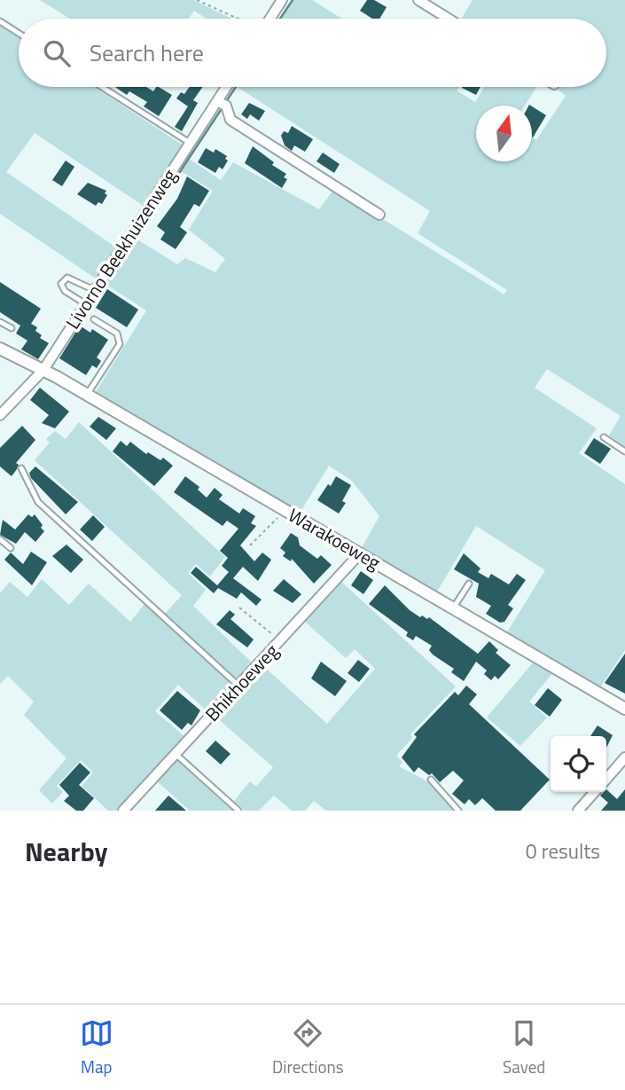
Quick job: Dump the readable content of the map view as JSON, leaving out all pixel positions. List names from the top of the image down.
{
  "streets": {
    "street": ["Livorno Beekhuizenweg", "Warakoeweg", "Bhikhoeweg"]
  },
  "crossings": [
    ["Livorno Beekhuizenweg", "Warakoeweg"],
    ["Warakoeweg", "Bhikhoeweg"]
  ],
  "north": "top",
  "page": {
    "search": "Search here",
    "heading": ["Nearby", "0 results"],
    "nav": ["Map", "Directions", "Saved"]
  }
}
